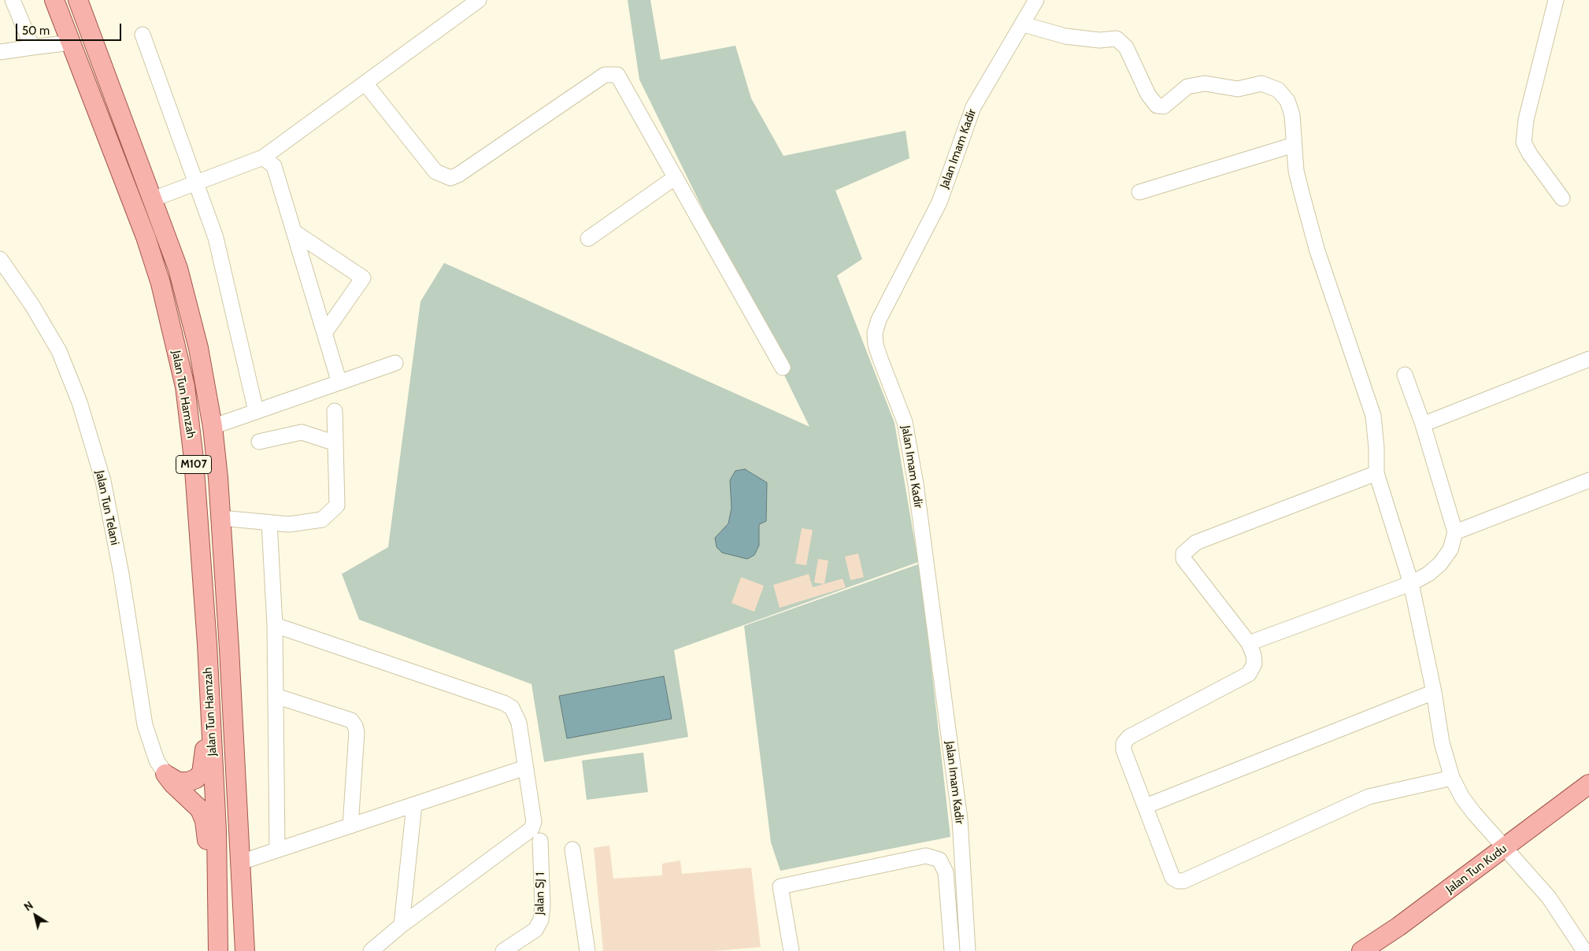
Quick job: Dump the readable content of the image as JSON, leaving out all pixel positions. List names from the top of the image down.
{
  "streets": {
    "main road": ["Jalan Tun Hamzah", "M107", "Jalan Tun Kudu"],
    "street": ["Jalan Imam Kadir", "Jalan Tun Telani", "Jalan SJ 1"]
  },
  "scale_bar": "50 m",
  "north": "top left"
}
